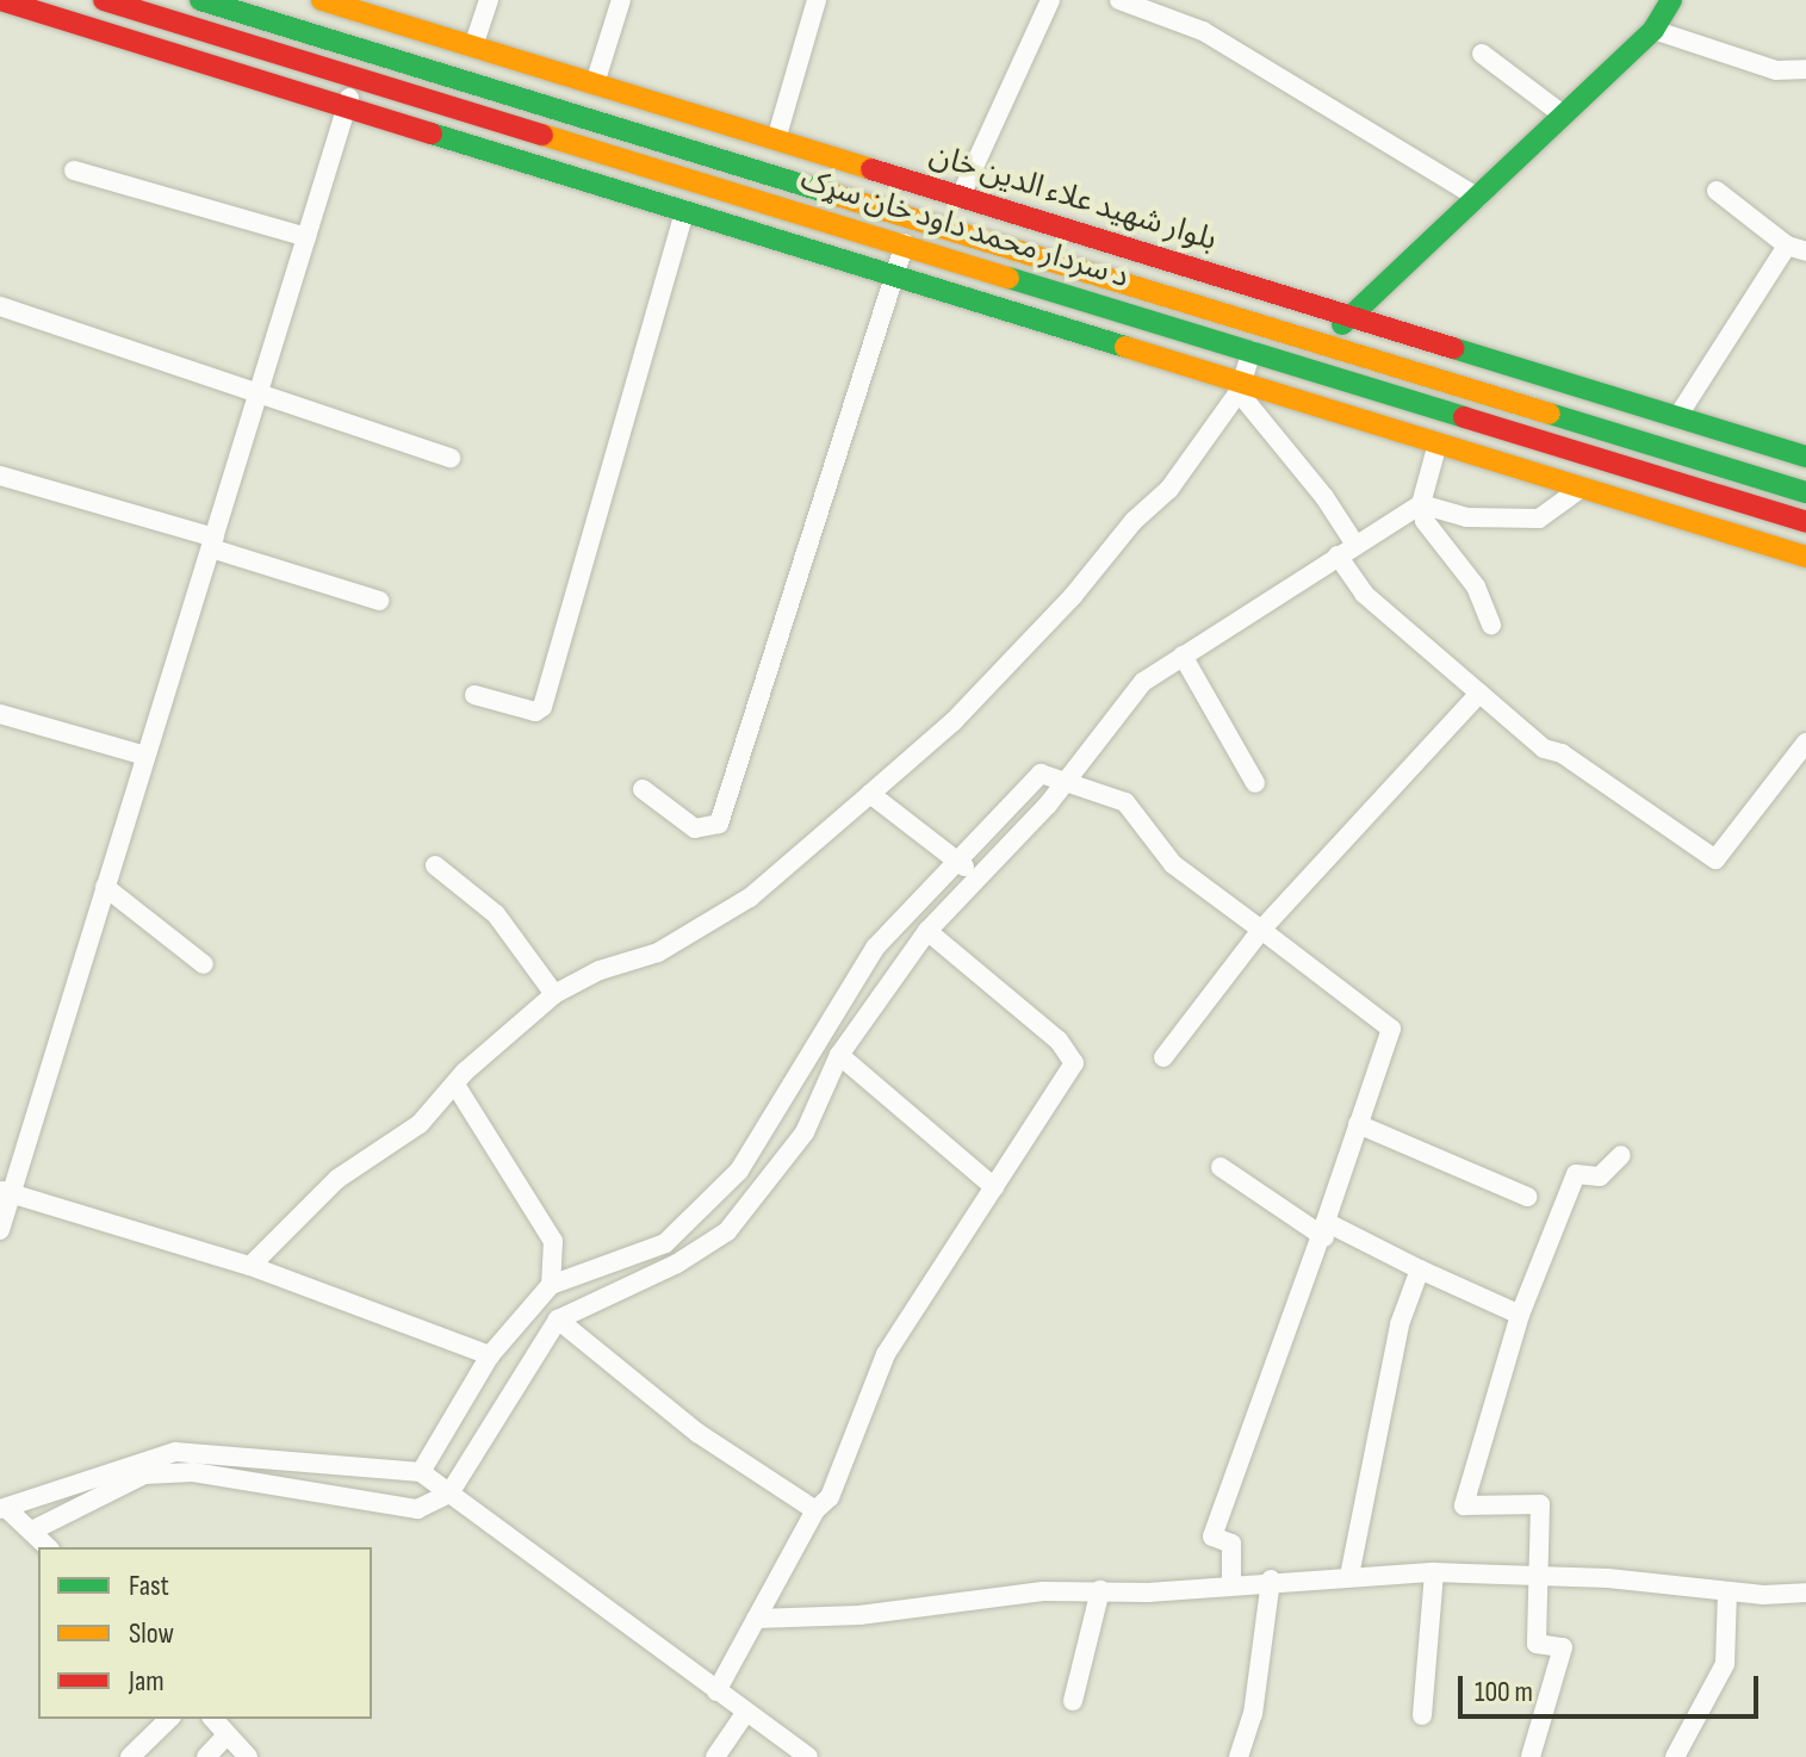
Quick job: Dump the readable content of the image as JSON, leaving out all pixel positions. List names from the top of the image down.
{
  "streets": {
    "main road": ["بلوار شهید علاء الدین خان", "د سردار محمد داود خان سړک"]
  },
  "legend": ["Fast", "Slow", "Jam"],
  "scale_bar": "100 m"
}
